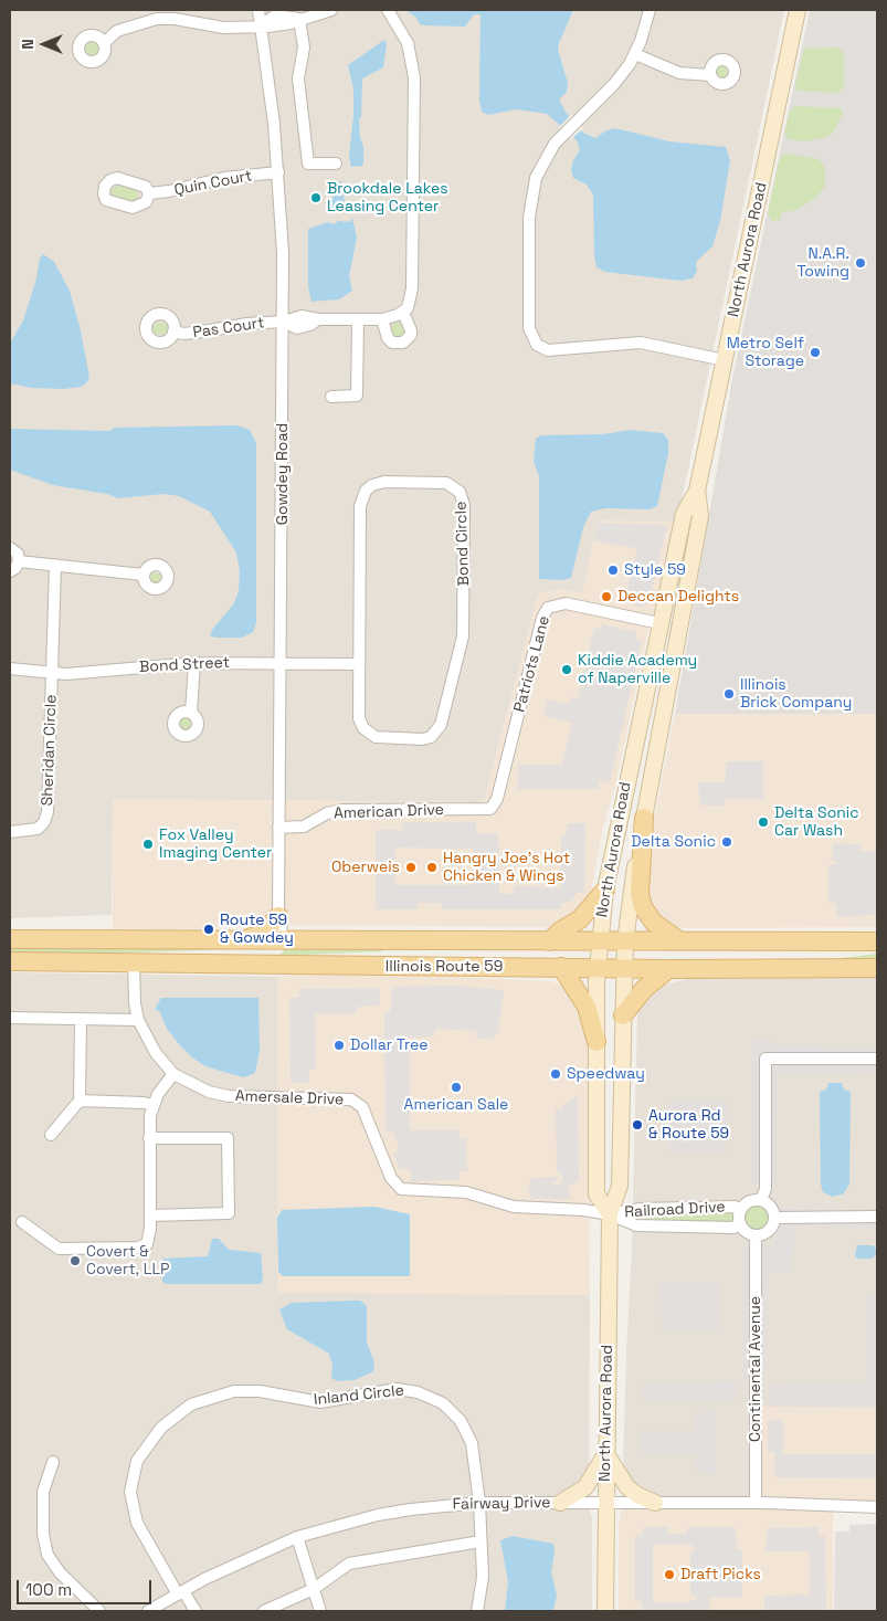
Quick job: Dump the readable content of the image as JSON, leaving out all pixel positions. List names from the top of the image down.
{
  "streets": {
    "main road": ["North Aurora Road", "Illinois Route 59"],
    "street": [
      "Quin Court",
      "Pas Court",
      "Gowdey Road",
      "Bond Circle",
      "Patriots Lane",
      "Bond Street",
      "Sheridan Circle",
      "American Drive",
      "Amersale Drive",
      "Railroad Drive",
      "Continental Avenue",
      "Inland Circle",
      "Fairway Drive"
    ]
  },
  "crossings": [
    ["Quin Court", "Gowdey Road"],
    ["North Aurora Road", "Patriots Lane"],
    ["North Aurora Road", "Illinois Route 59"],
    ["North Aurora Road", "Amersale Drive"],
    ["North Aurora Road", "Railroad Drive"],
    ["North Aurora Road", "Fairway Drive"],
    ["Pas Court", "Gowdey Road"],
    ["Gowdey Road", "Bond Street"],
    ["Gowdey Road", "American Drive"],
    ["Gowdey Road", "Illinois Route 59"],
    ["Bond Circle", "Bond Street"],
    ["Patriots Lane", "American Drive"],
    ["Bond Street", "Sheridan Circle"],
    ["Illinois Route 59", "Amersale Drive"],
    ["Amersale Drive", "Railroad Drive"],
    ["Railroad Drive", "Continental Avenue"],
    ["Continental Avenue", "Fairway Drive"],
    ["Inland Circle", "Fairway Drive"]
  ],
  "places": [
    "Brookdale Lakes Leasing Center",
    "N.A.R. Towing",
    "Metro Self Storage",
    "Style 59",
    "Deccan Delights",
    "Kiddie Academy of Naperville",
    "Illinois Brick Company",
    "Delta Sonic Car Wash",
    "Delta Sonic",
    "Fox Valley Imaging Center",
    "Oberweis",
    "Hangry Joe's Hot Chicken & Wings",
    "Route 59 & Gowdey",
    "Dollar Tree",
    "Speedway",
    "American Sale",
    "Aurora Rd & Route 59",
    "Covert & Covert, LLP",
    "Draft Picks"
  ],
  "scale_bar": "100 m",
  "north": "left"
}
